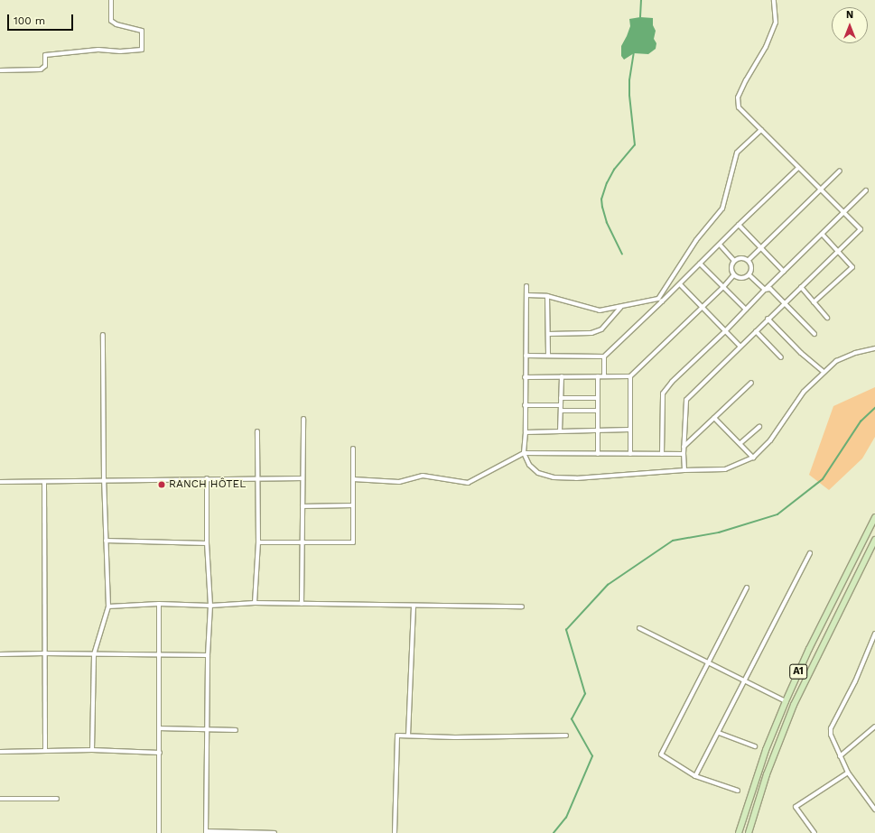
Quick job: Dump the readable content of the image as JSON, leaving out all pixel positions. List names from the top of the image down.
{
  "streets": {
    "main road": ["A1"]
  },
  "places": ["RANCH HÔTEL"],
  "scale_bar": "100 m",
  "north": "top"
}
